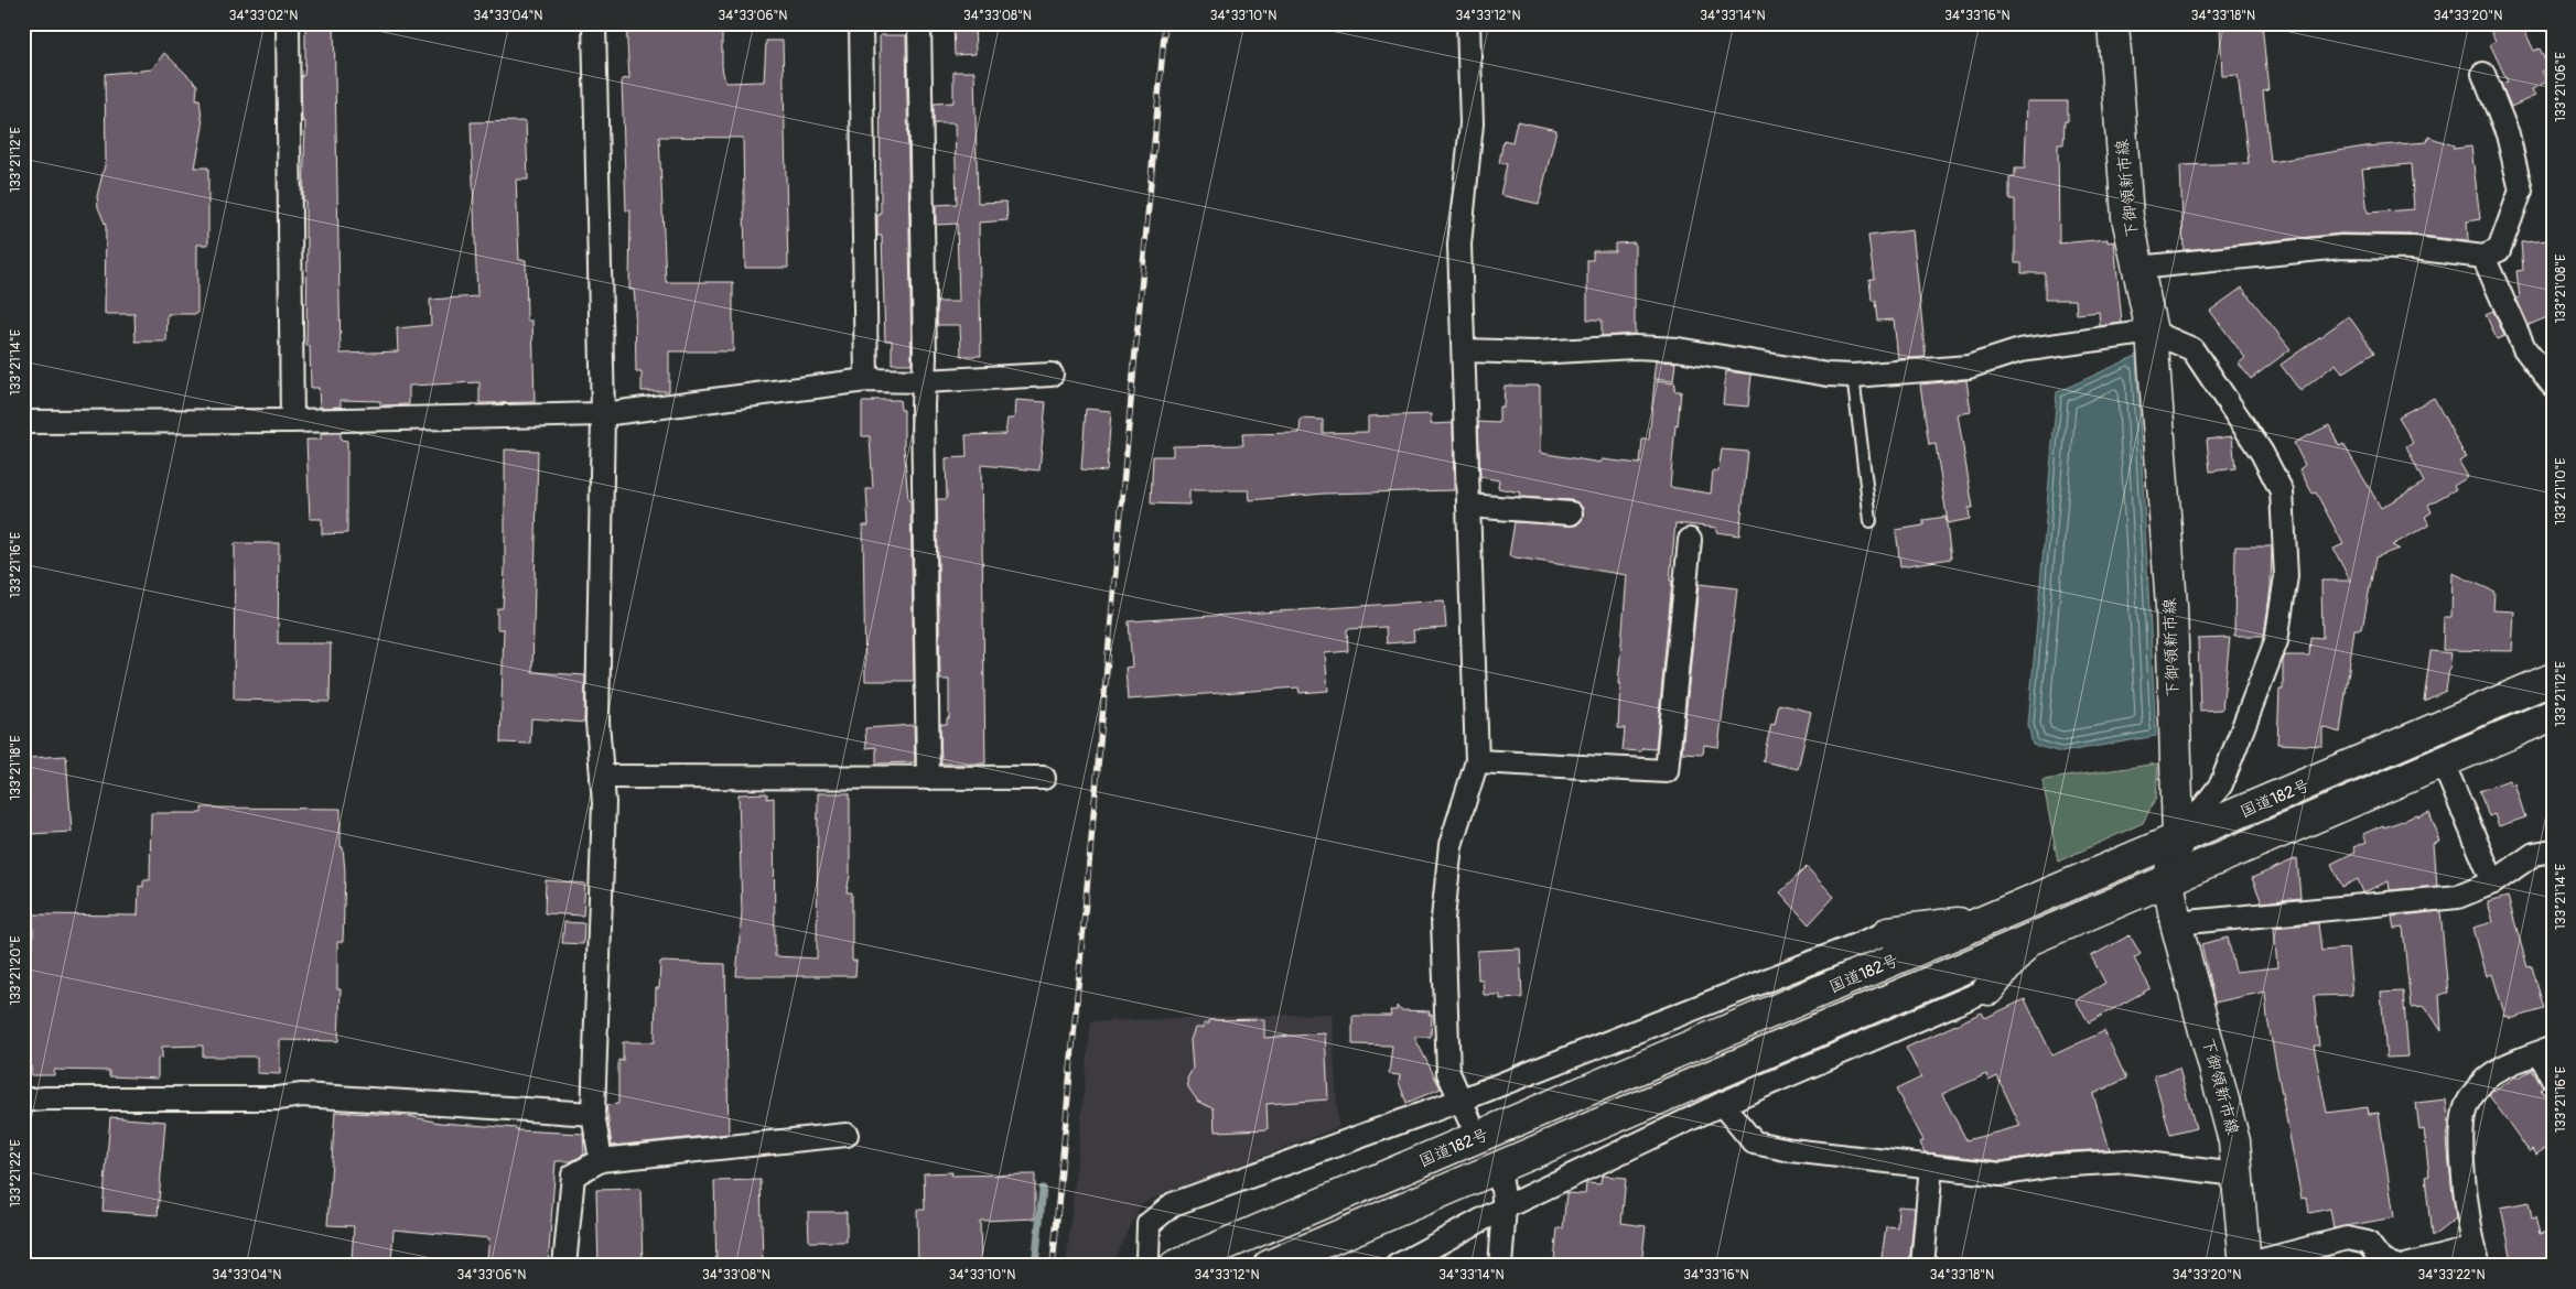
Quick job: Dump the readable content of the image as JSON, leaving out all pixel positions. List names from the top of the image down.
{
  "streets": {
    "main road": ["下御領新市線", "国道182号"]
  },
  "crossings": [
    ["下御領新市線", "国道182号"]
  ],
  "coordinates": [
    "34°33'02\"N",
    "34°33'04\"N",
    "34°33'06\"N",
    "34°33'08\"N",
    "34°33'10\"N",
    "34°33'12\"N",
    "34°33'14\"N",
    "34°33'16\"N",
    "34°33'18\"N",
    "34°33'20\"N",
    "133°21'06\"E",
    "133°21'12\"E",
    "133°21'08\"E",
    "133°21'14\"E",
    "133°21'10\"E",
    "133°21'16\"E",
    "133°21'18\"E",
    "133°21'20\"E",
    "133°21'22\"E",
    "34°33'22\"N"
  ]
}
